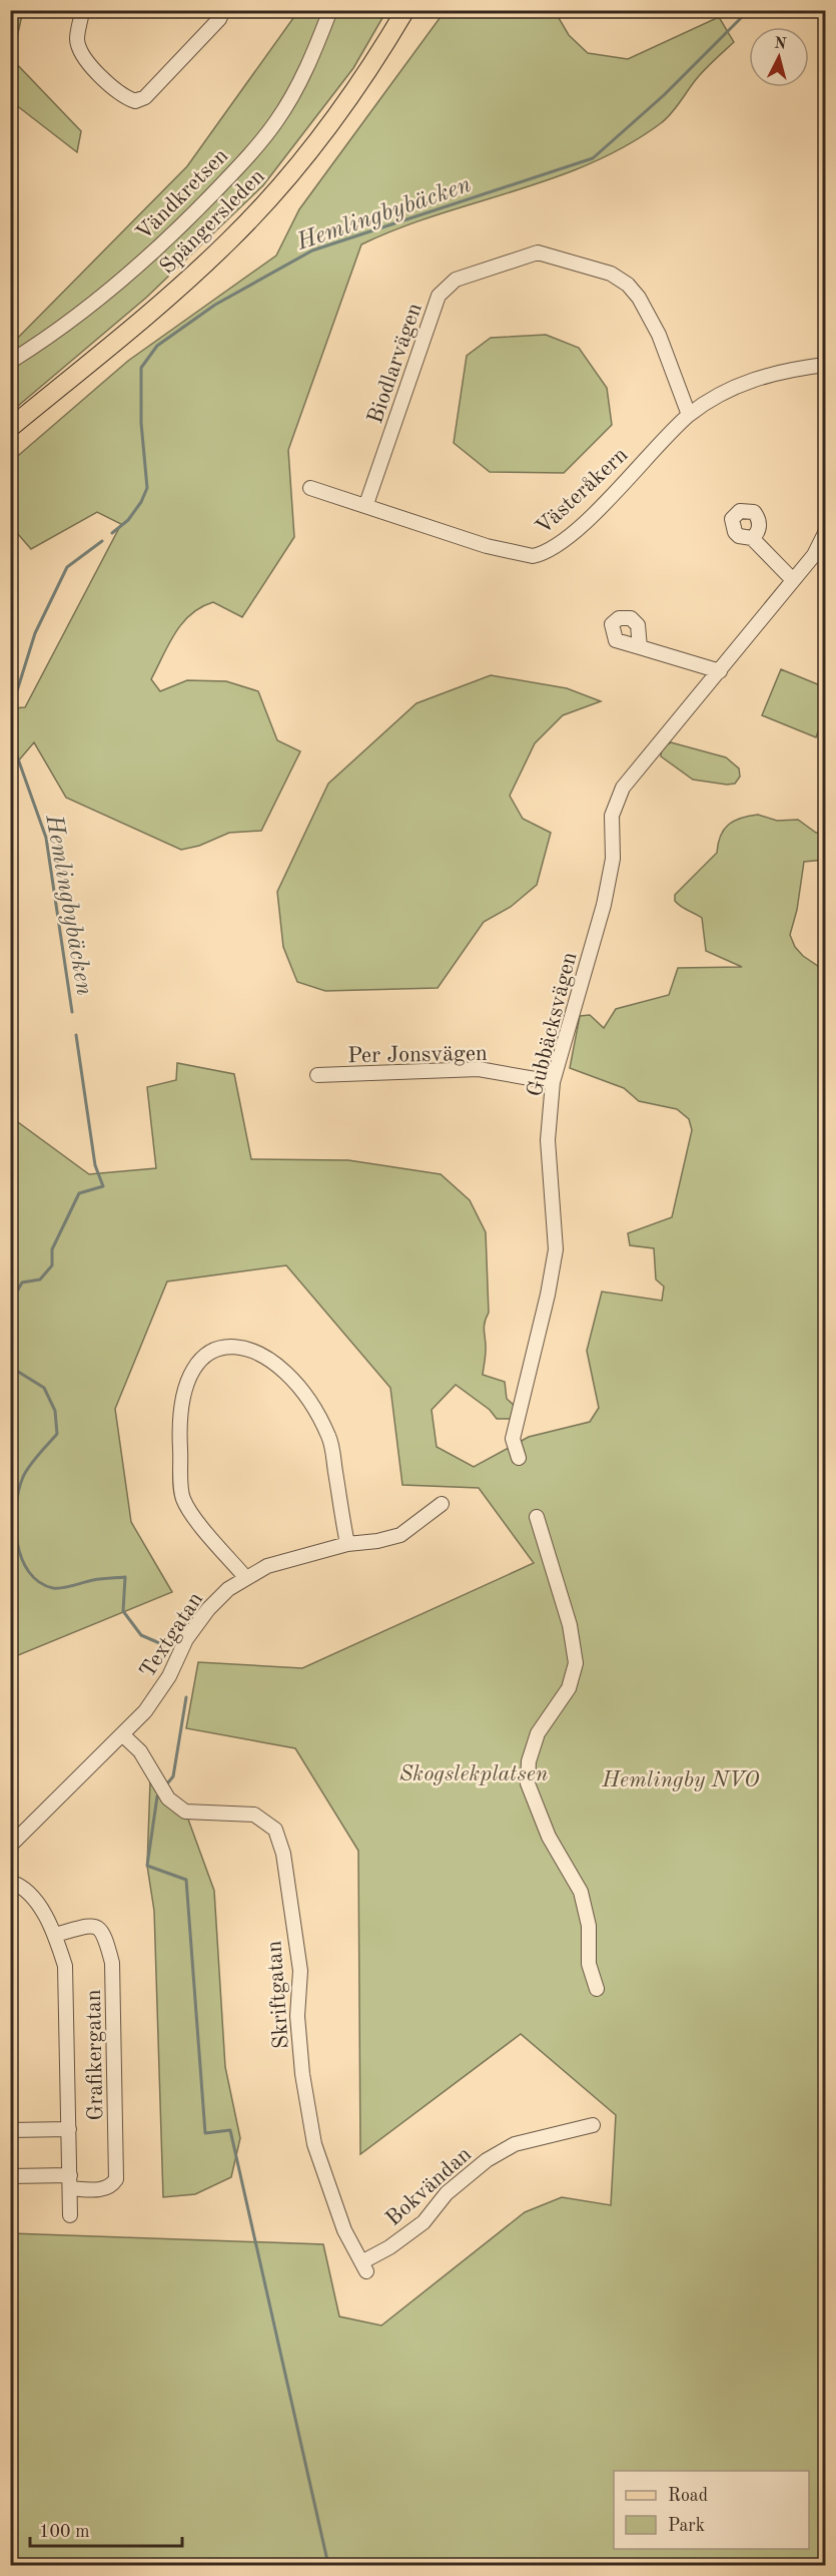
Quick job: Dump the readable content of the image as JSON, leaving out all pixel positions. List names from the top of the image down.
{
  "streets": {
    "main road": ["Spängersleden"],
    "street": [
      "Vändkretsen",
      "Biodlarvägen",
      "Västeråkern",
      "Gubbäcksvägen",
      "Per Jonsvägen",
      "Textgatan",
      "Skriftgatan",
      "Grafikergatan",
      "Bokvändan"
    ]
  },
  "crossings": [
    ["Biodlarvägen", "Västeråkern"],
    ["Gubbäcksvägen", "Per Jonsvägen"],
    ["Textgatan", "Skriftgatan"],
    ["Skriftgatan", "Bokvändan"]
  ],
  "water": ["Hemlingbybäcken"],
  "parks": ["Skogslekplatsen", "Hemlingby NVO"],
  "legend": ["Road", "Park"],
  "scale_bar": "100 m",
  "north": "top"
}
